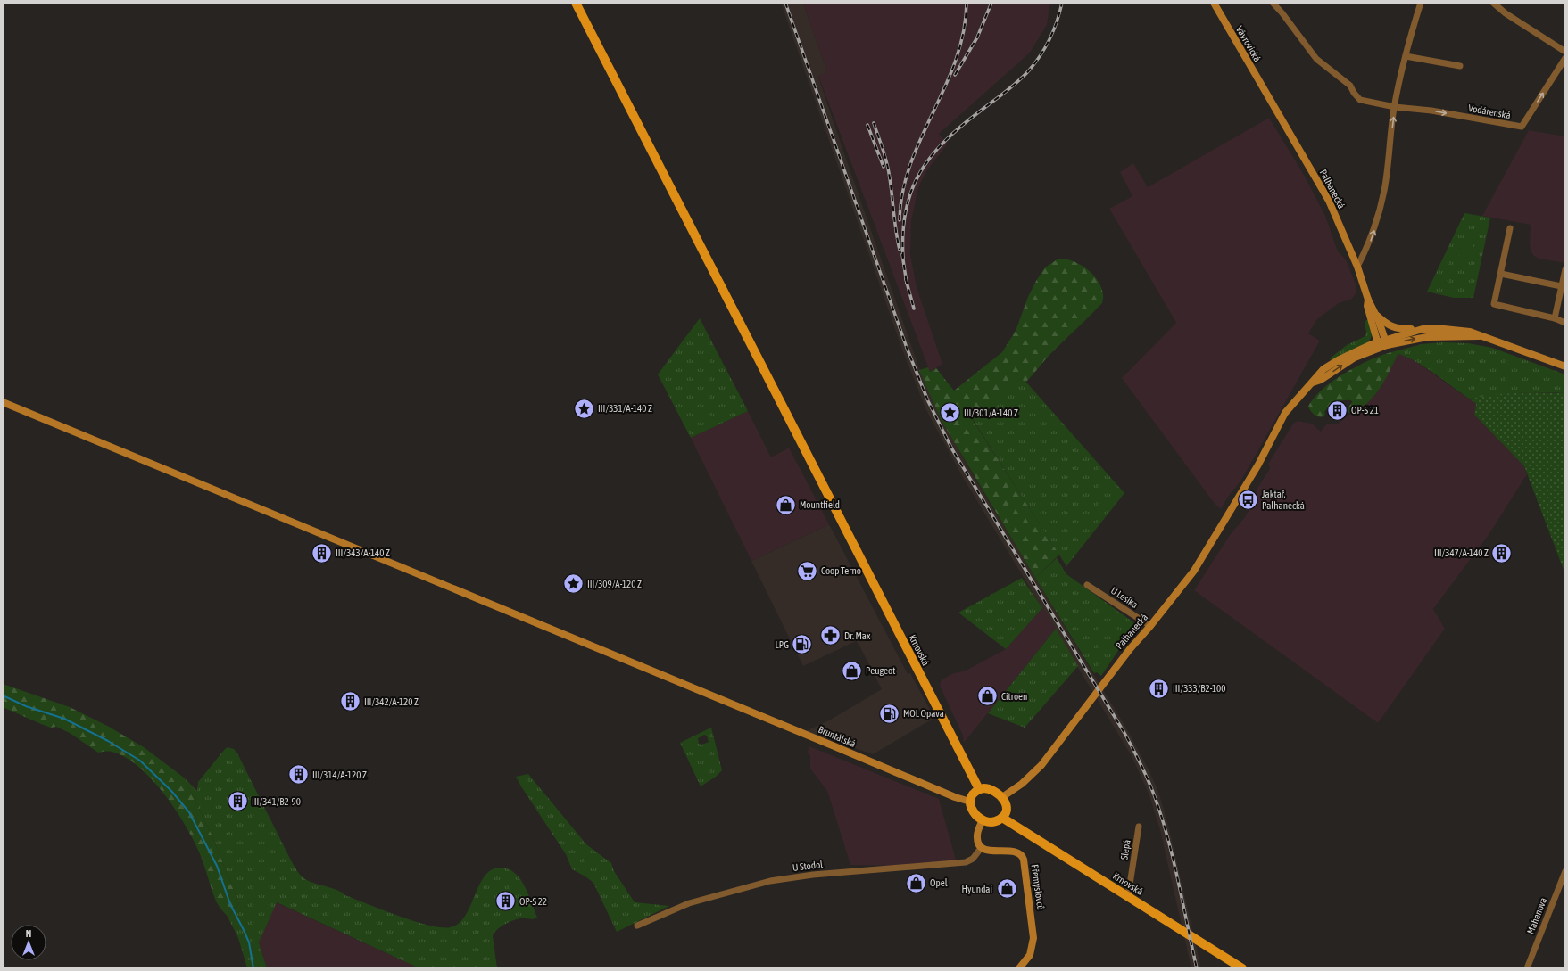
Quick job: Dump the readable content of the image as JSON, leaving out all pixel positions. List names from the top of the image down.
{
  "streets": {
    "main road": ["Krnovská"],
    "street": [
      "Vávrovická",
      "Vodárenská",
      "Palhanecká",
      "U Lesíka",
      "Bruntálská",
      "Slepá",
      "U Stodol",
      "Přemyslovců",
      "Mahenova"
    ]
  },
  "crossings": [
    ["Vávrovická", "Palhanecká"],
    ["Palhanecká", "U Lesíka"],
    ["Palhanecká", "Krnovská"],
    ["Palhanecká", "Bruntálská"],
    ["Krnovská", "Bruntálská"],
    ["Krnovská", "Slepá"],
    ["U Stodol", "Přemyslovců"]
  ],
  "one_way": ["Vodárenská"],
  "places": {
    "place": ["III/331/A-140 Z", "III/301/A-140 Z", "III/309/A-120 Z"],
    "building": [
      "OP-S 21",
      "III/343/A-140 Z",
      "III/347/A-140 Z",
      "III/333/B2-100",
      "III/342/A-120 Z",
      "III/314/A-120 Z",
      "III/341/B2-90",
      "OP-S 22"
    ],
    "bus stop": ["Jaktař, Palhanecká"],
    "shop": [
      "Mountfield",
      "Peugeot",
      "Citroen",
      "Opel",
      "Hyundai"
    ],
    "supermarket": ["Coop Terno"],
    "pharmacy": ["Dr. Max"],
    "fuel station": ["LPG", "MOL Opava"]
  },
  "north": "top"
}
